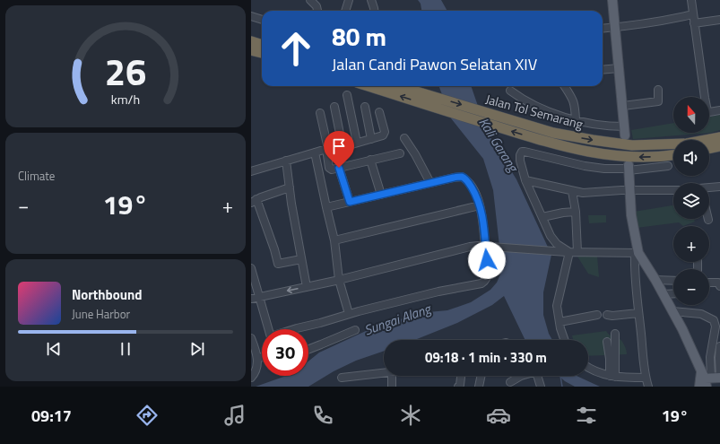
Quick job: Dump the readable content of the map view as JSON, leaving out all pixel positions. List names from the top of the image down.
{
  "streets": {
    "highway": ["Jalan Tol Semarang"]
  },
  "water": ["Kali Garang", "Sungai Alang"],
  "north": "top",
  "page": {
    "turn": ["80 m", "Jalan Candi Pawon Selatan XIV"],
    "map_buttons": ["+", "−"],
    "tile": "Climate",
    "heat": ["−", "19°", "+"],
    "song": ["Northbound", "June Harbor"],
    "limit": "30",
    "trip": "09:18 · 1 min · 330 m",
    "tabs": ["09:17", "19°"],
    "gauge": ["26", "km/h"]
  }
}
